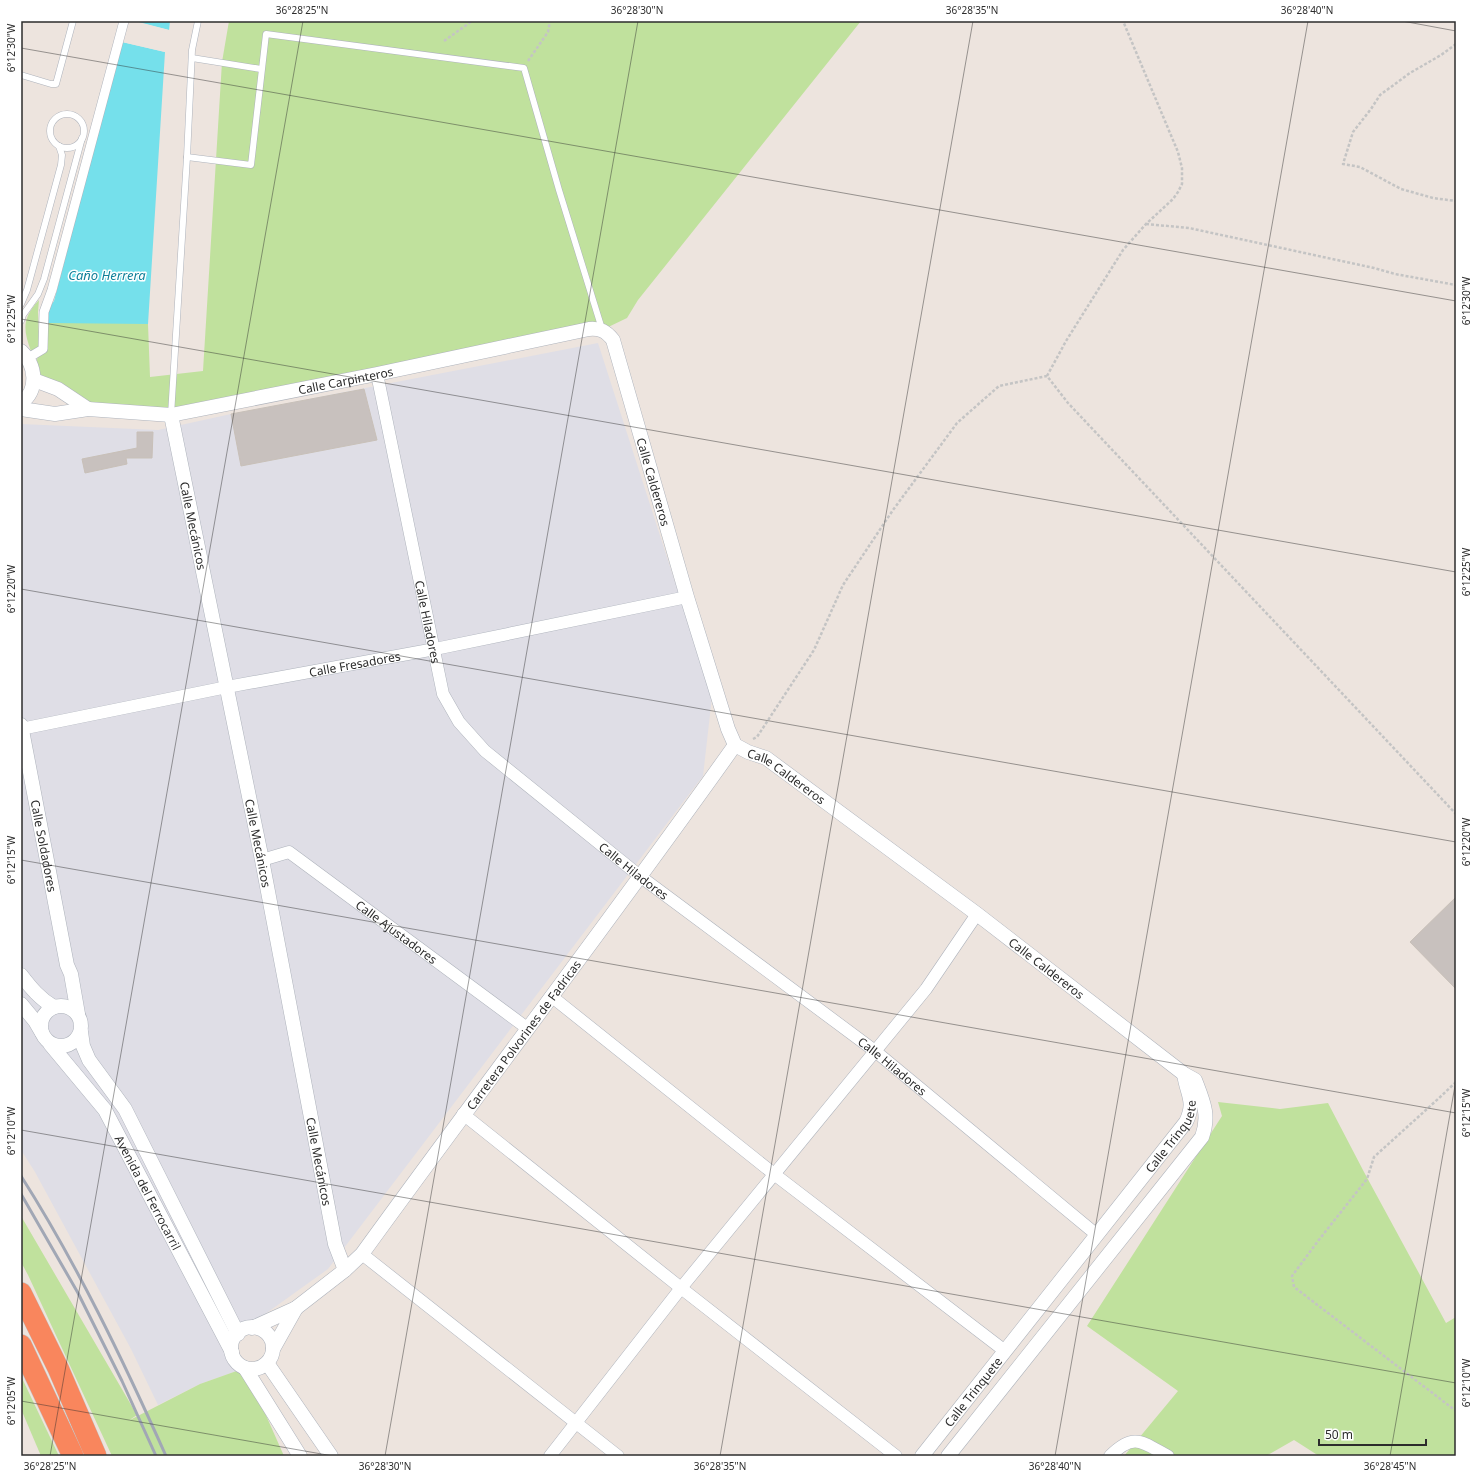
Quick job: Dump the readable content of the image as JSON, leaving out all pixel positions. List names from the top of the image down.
{
  "streets": {
    "street": [
      "Calle Carpinteros",
      "Calle Caldereros",
      "Calle Mecánicos",
      "Calle Hiladores",
      "Calle Fresadores",
      "Calle Soldadores",
      "Calle Ajustadores",
      "Carretera Polvorines de Fadricas",
      "Calle Trinquete",
      "Avenida del Ferrocarril"
    ]
  },
  "crossings": [
    ["Calle Carpinteros", "Calle Caldereros"],
    ["Calle Carpinteros", "Calle Mecánicos"],
    ["Calle Carpinteros", "Calle Hiladores"],
    ["Calle Caldereros", "Calle Fresadores"],
    ["Calle Caldereros", "Carretera Polvorines de Fadricas"],
    ["Calle Caldereros", "Calle Trinquete"],
    ["Calle Mecánicos", "Calle Fresadores"],
    ["Calle Mecánicos", "Calle Ajustadores"],
    ["Calle Mecánicos", "Carretera Polvorines de Fadricas"],
    ["Calle Hiladores", "Calle Fresadores"],
    ["Calle Hiladores", "Carretera Polvorines de Fadricas"],
    ["Calle Hiladores", "Calle Trinquete"],
    ["Calle Fresadores", "Calle Soldadores"],
    ["Calle Soldadores", "Avenida del Ferrocarril"],
    ["Calle Ajustadores", "Carretera Polvorines de Fadricas"],
    ["Carretera Polvorines de Fadricas", "Avenida del Ferrocarril"]
  ],
  "water": ["Caño Herrera"],
  "scale_bar": "50 m",
  "coordinates": [
    "36°28'25\"N",
    "36°28'30\"N",
    "36°28'35\"N",
    "36°28'40\"N",
    "6°12'30\"W",
    "6°12'25\"W",
    "6°12'20\"W",
    "6°12'15\"W",
    "6°12'10\"W",
    "6°12'05\"W",
    "36°28'45\"N"
  ]
}
